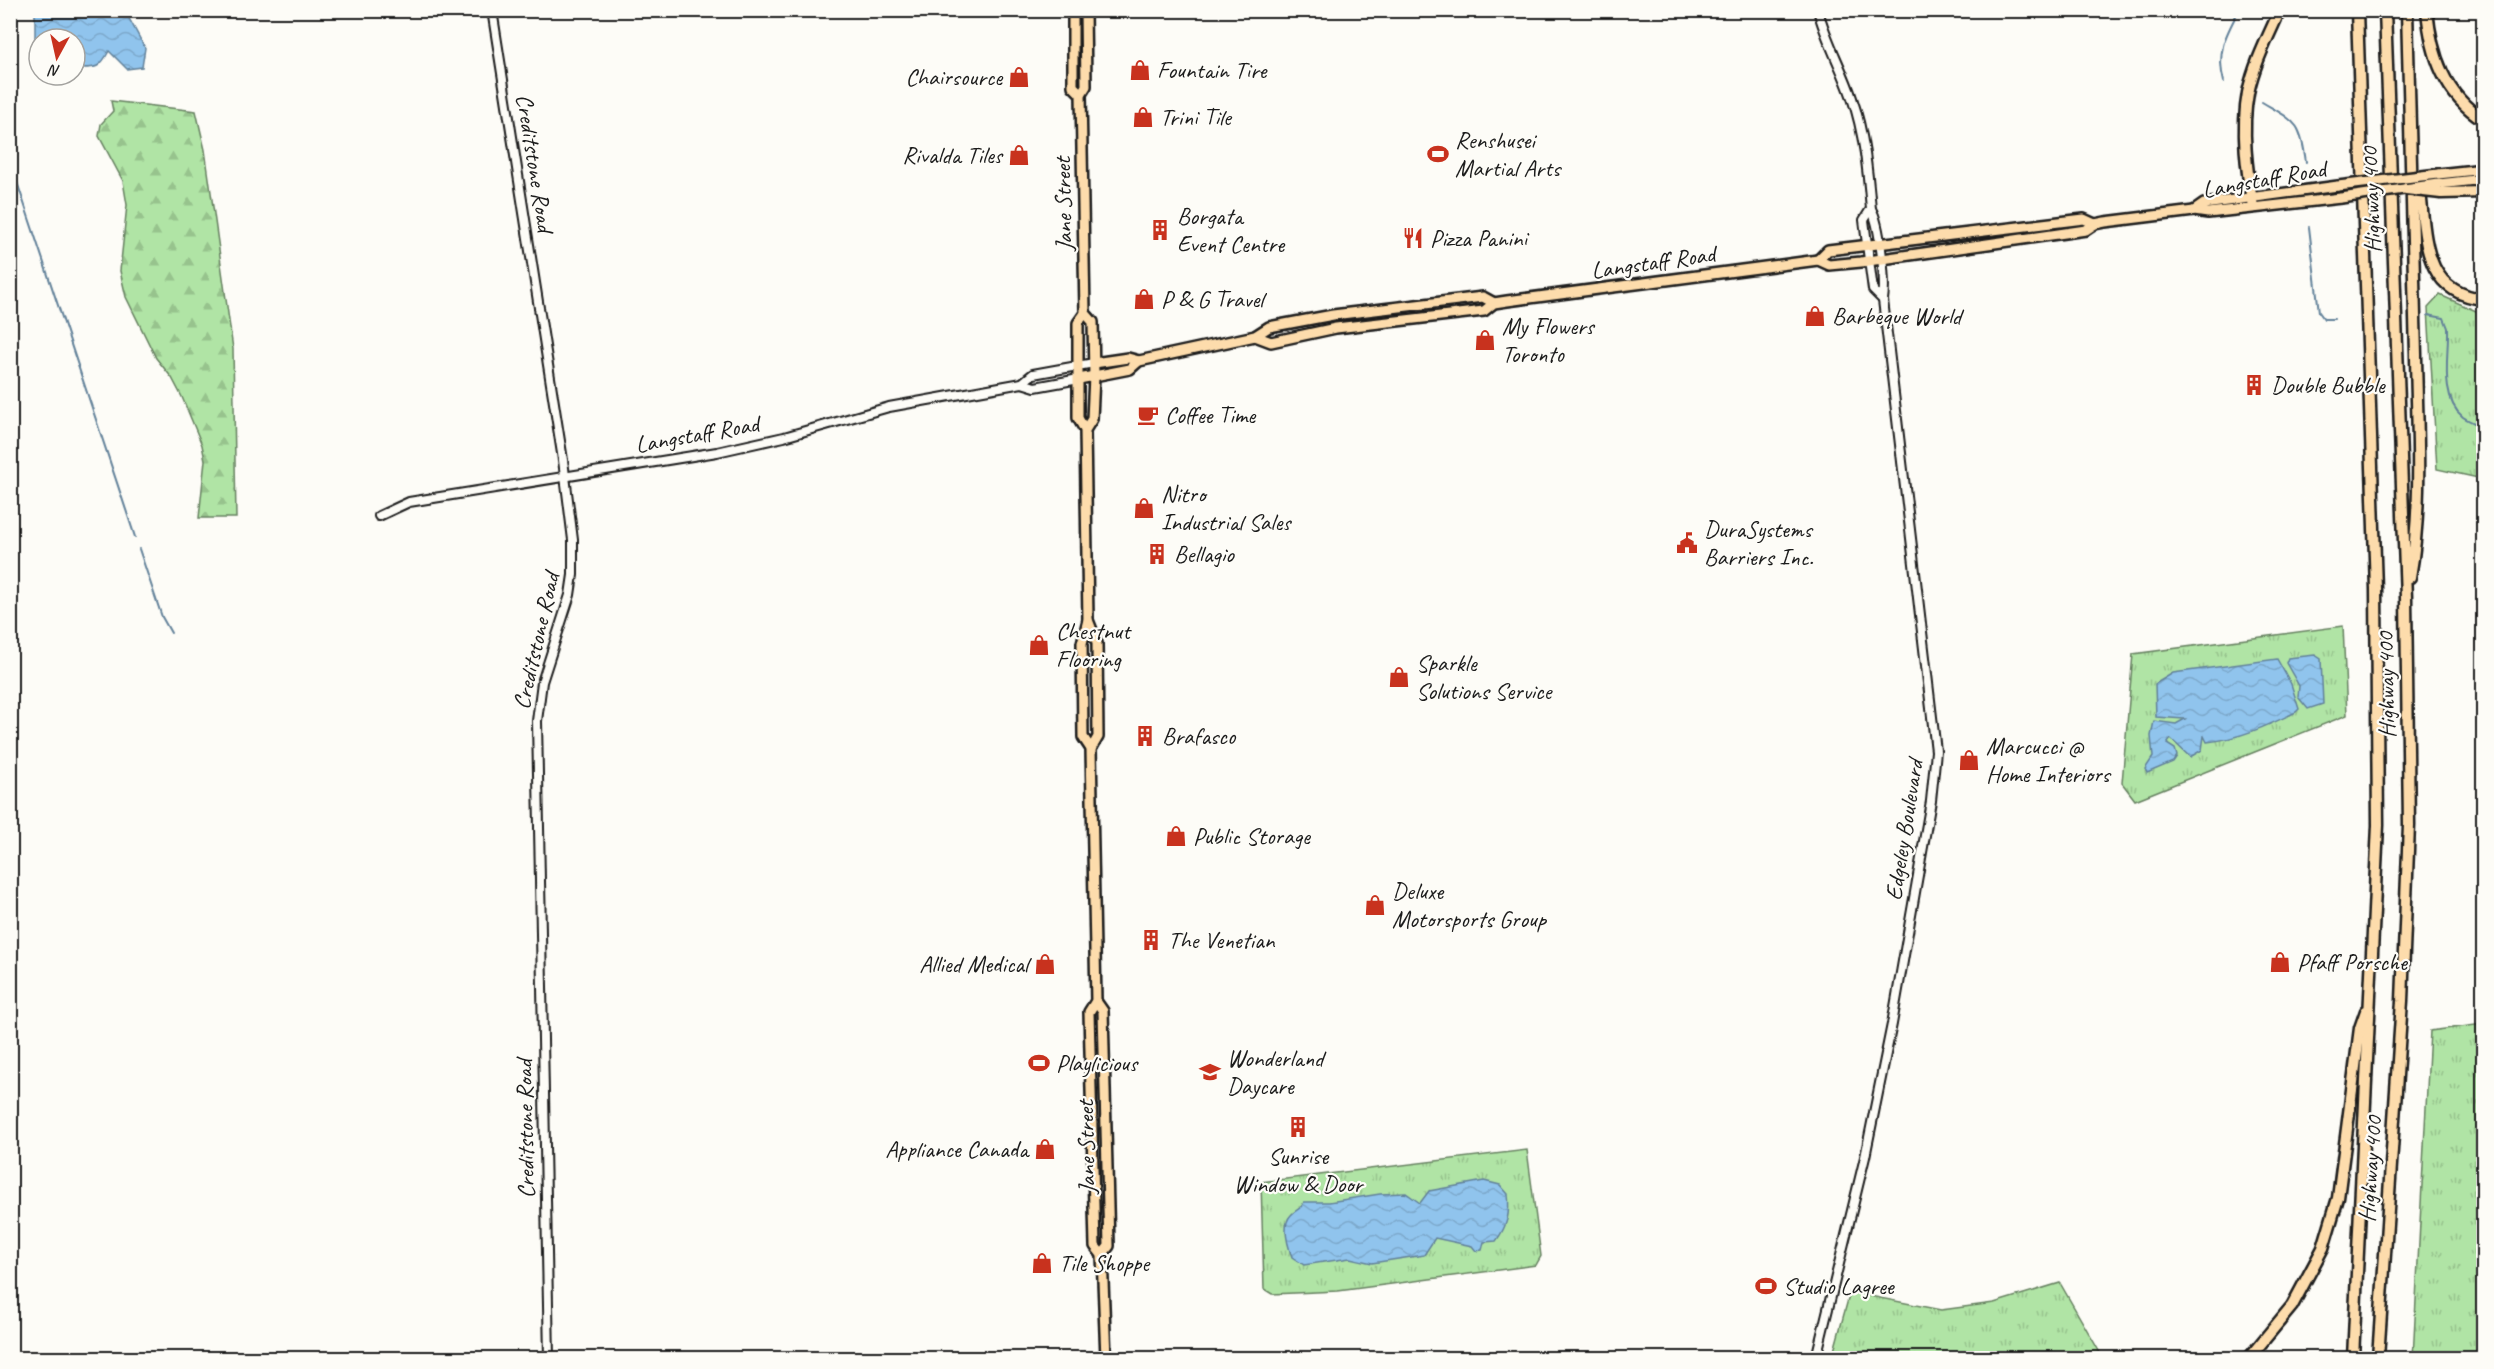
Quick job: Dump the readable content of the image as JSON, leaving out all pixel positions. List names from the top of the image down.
{
  "streets": {
    "highway": ["Highway 400"],
    "main road": ["Langstaff Road", "Jane Street"],
    "street": ["Creditstone Road", "Edgeley Boulevard"]
  },
  "crossings": [
    ["Creditstone Road", "Langstaff Road"],
    ["Langstaff Road", "Jane Street"],
    ["Langstaff Road", "Edgeley Boulevard"]
  ],
  "places": {
    "shop": [
      "Fountain Tire",
      "Chairsource",
      "Trini Tile",
      "Rivalda Tiles",
      "P & G Travel",
      "Barbeque World",
      "My Flowers Toronto",
      "Nitro Industrial Sales",
      "Chestnut Flooring",
      "Sparkle Solutions Service",
      "Marcucci @ Home Interiors",
      "Public Storage",
      "Deluxe Motorsports Group",
      "Pfaff Porsche",
      "Allied Medical",
      "Appliance Canada",
      "Tile Shoppe"
    ],
    "sports": ["Renshusei Martial Arts", "Playlicious", "Studio Lagree"],
    "building": [
      "Borgata Event Centre",
      "Double Bubble",
      "Bellagio",
      "Brafasco",
      "The Venetian",
      "Sunrise Window & Door"
    ],
    "restaurant": ["Pizza Panini"],
    "cafe": ["Coffee Time"],
    "public building": ["DuraSystems Barriers Inc."],
    "school or university": ["Wonderland Daycare"]
  },
  "north": "bottom"
}
